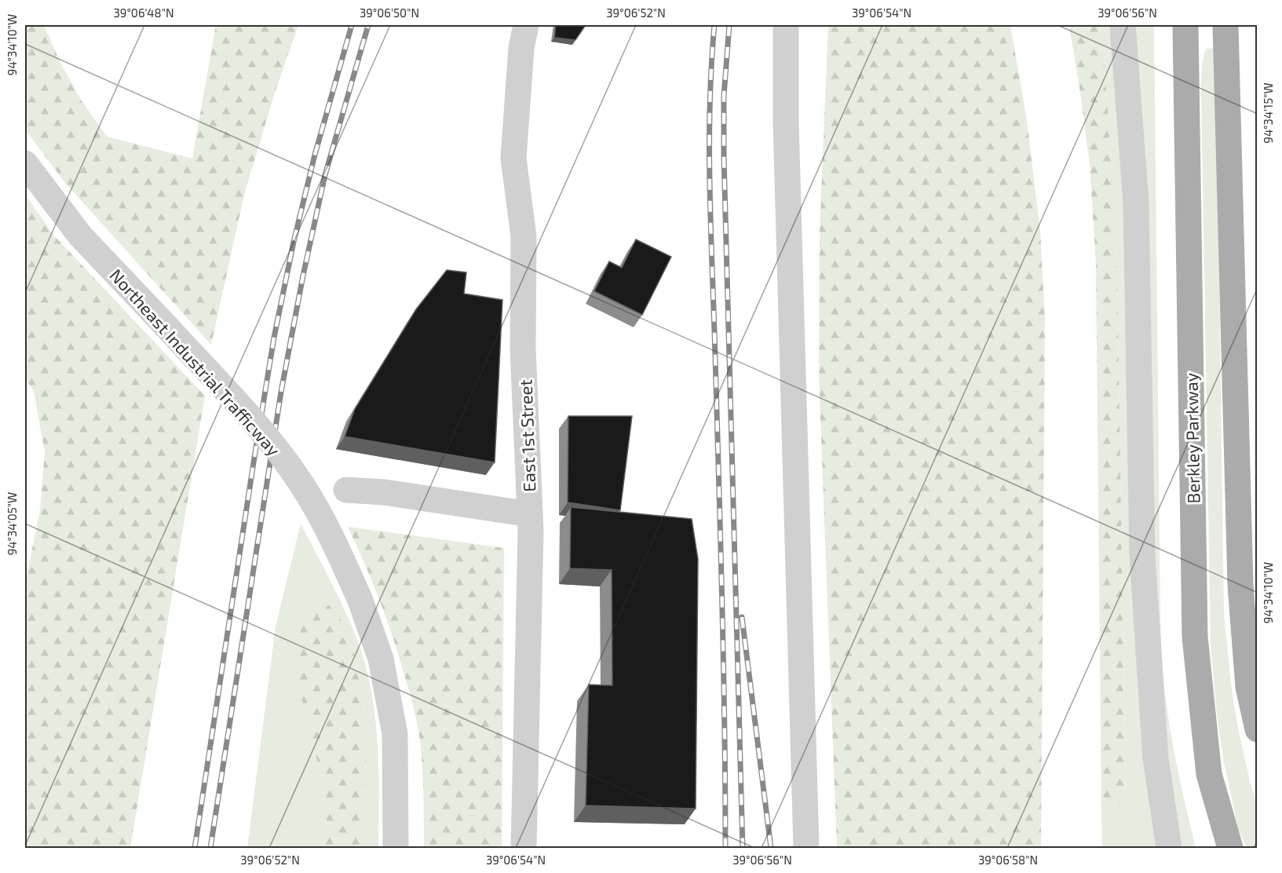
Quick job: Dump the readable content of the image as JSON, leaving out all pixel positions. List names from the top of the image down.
{
  "streets": {
    "main road": ["Berkley Parkway"],
    "street": ["Northeast Industrial Trafficway", "East 1st Street"]
  },
  "coordinates": [
    "39°06'48\"N",
    "39°06'50\"N",
    "39°06'52\"N",
    "39°06'54\"N",
    "39°06'56\"N",
    "94°34'10\"W",
    "94°34'15\"W",
    "94°34'05\"W",
    "39°06'58\"N"
  ]
}
